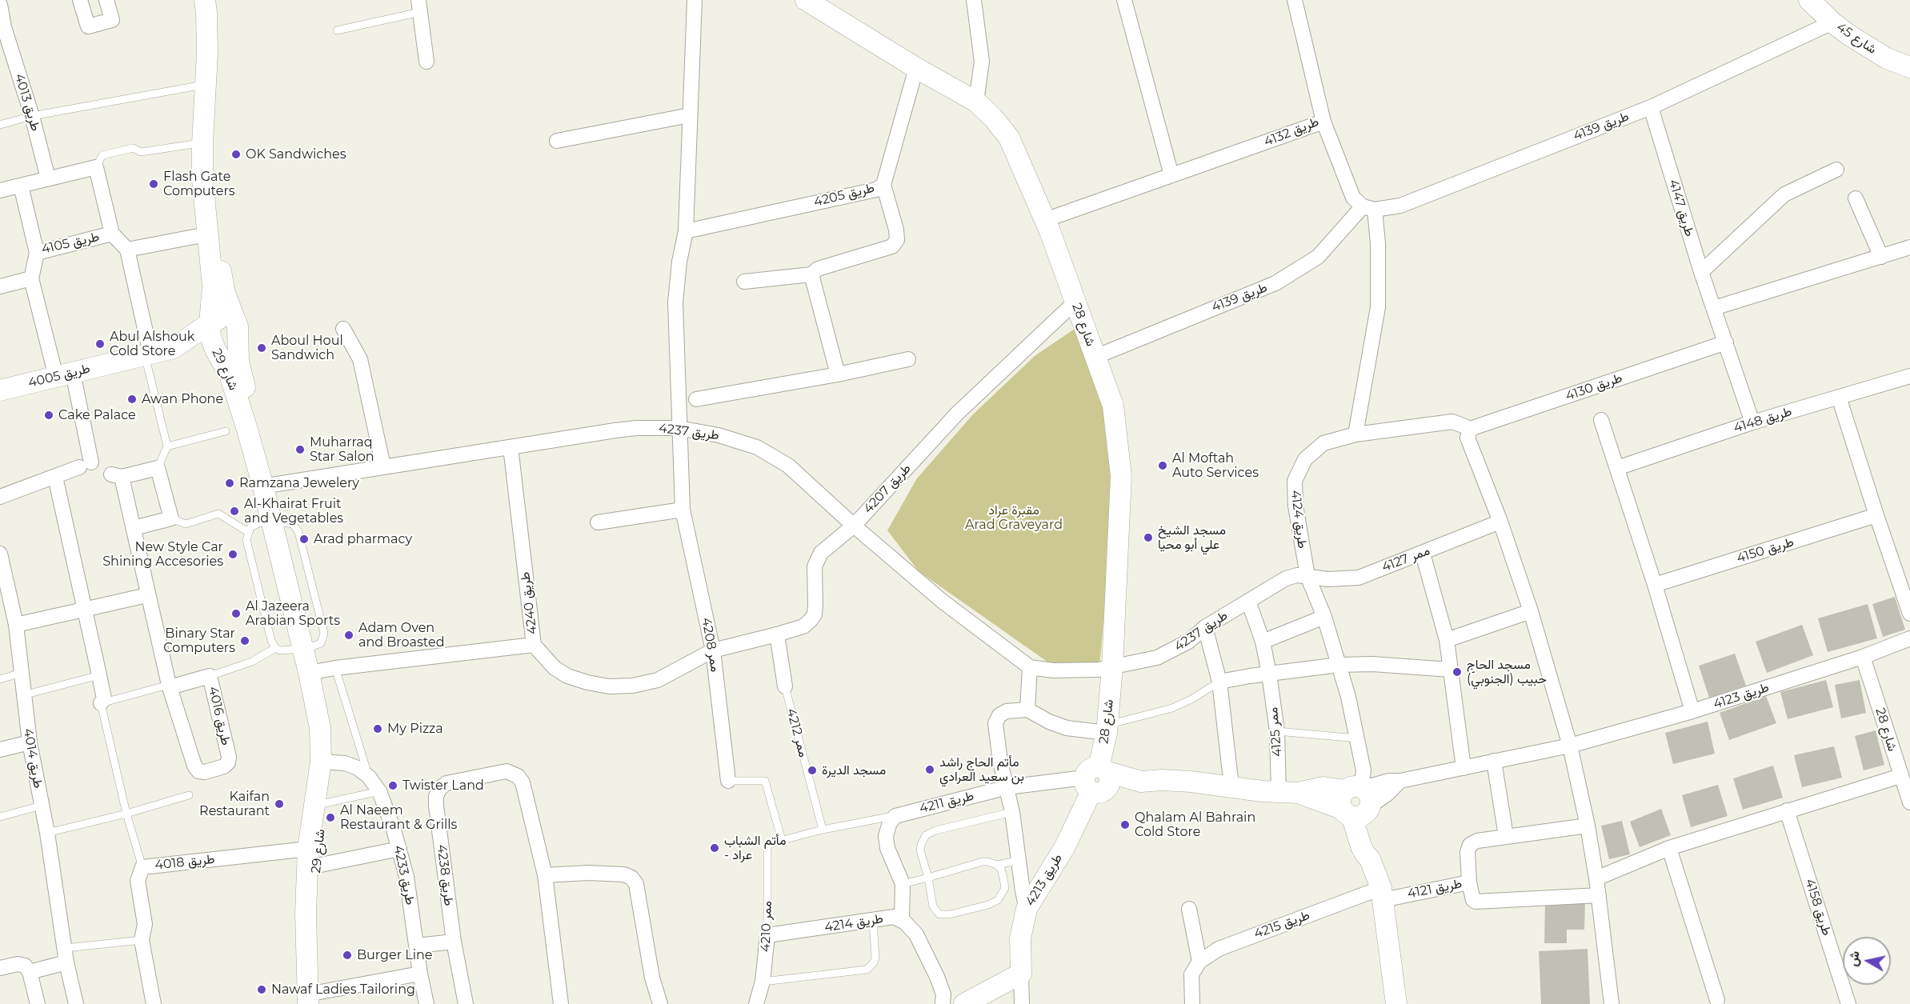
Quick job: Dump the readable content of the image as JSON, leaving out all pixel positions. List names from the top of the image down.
{
  "streets": {
    "street": [
      "شارع 45",
      "طريق 4013",
      "طريق 4139",
      "طريق 4132",
      "طريق 4205",
      "طريق 4147",
      "طريق 4105",
      "شارع 28",
      "شارع 29",
      "طريق 4005",
      "طريق 4130",
      "طريق 4148",
      "طريق 4237",
      "طريق 4207",
      "طريق 4124",
      "طريق 4150",
      "ممر 4127",
      "طريق 4240",
      "ممر 4208",
      "طريق 4123",
      "طريق 4016",
      "ممر 4125",
      "ممر 4212",
      "طريق 4014",
      "طريق 4211",
      "طريق 4018",
      "طريق 4233",
      "طريق 4238",
      "طريق 4213",
      "طريق 4121",
      "طريق 4158",
      "طريق 4214",
      "طريق 4215",
      "ممر 4210"
    ]
  },
  "crossings": [
    ["شارع 45", "طريق 4139"],
    ["طريق 4139", "طريق 4147"],
    ["طريق 4139", "شارع 28"],
    ["طريق 4132", "شارع 28"],
    ["طريق 4205", "شارع 28"],
    ["طريق 4147", "طريق 4130"],
    ["طريق 4147", "طريق 4148"],
    ["شارع 28", "طريق 4237"],
    ["شارع 28", "طريق 4207"],
    ["شارع 28", "طريق 4123"],
    ["شارع 28", "طريق 4211"],
    ["شارع 28", "طريق 4213"],
    ["شارع 29", "طريق 4005"],
    ["شارع 29", "طريق 4237"],
    ["شارع 29", "طريق 4018"],
    ["شارع 29", "طريق 4233"],
    ["طريق 4130", "طريق 4124"],
    ["طريق 4237", "طريق 4207"],
    ["طريق 4237", "طريق 4124"],
    ["طريق 4237", "ممر 4127"],
    ["طريق 4237", "طريق 4240"],
    ["طريق 4237", "ممر 4208"],
    ["طريق 4237", "ممر 4125"],
    ["طريق 4207", "طريق 4240"],
    ["طريق 4207", "ممر 4208"],
    ["طريق 4207", "ممر 4212"],
    ["طريق 4124", "ممر 4127"],
    ["طريق 4124", "طريق 4123"],
    ["طريق 4240", "ممر 4208"],
    ["ممر 4212", "طريق 4211"],
    ["طريق 4211", "طريق 4213"],
    ["طريق 4211", "ممر 4210"],
    ["طريق 4018", "طريق 4233"],
    ["طريق 4121", "طريق 4215"],
    ["طريق 4214", "ممر 4210"]
  ],
  "parks": ["مقبرة عراد Arad Graveyard"],
  "places": [
    "OK Sandwiches",
    "Flash Gate Computers",
    "Abul Alshouk Cold Store",
    "Aboul Houl Sandwich",
    "Awan Phone",
    "Cake Palace",
    "Muharraq Star Salon",
    "Al Moftah Auto Services",
    "Ramzana Jewelery",
    "Al-Khairat Fruit and Vegetables",
    "مسجد الشيخ علي أبو محيا",
    "Arad pharmacy",
    "New Style Car Shining Accesories",
    "Al Jazeera Arabian Sports",
    "Adam Oven and Broasted",
    "Binary Star Computers",
    "مسجد الحاج حبيب (الجنوبي)",
    "My Pizza",
    "مأتم الحاج راشد بن سعيد العرادي",
    "مسجد الديرة",
    "Twister Land",
    "Kaifan Restaurant",
    "Al Naeem Restaurant & Grills",
    "Qhalam Al Bahrain Cold Store",
    "مأتم الشباب - عراد",
    "Burger Line",
    "Nawaf Ladies Tailoring"
  ],
  "north": "left"
}
